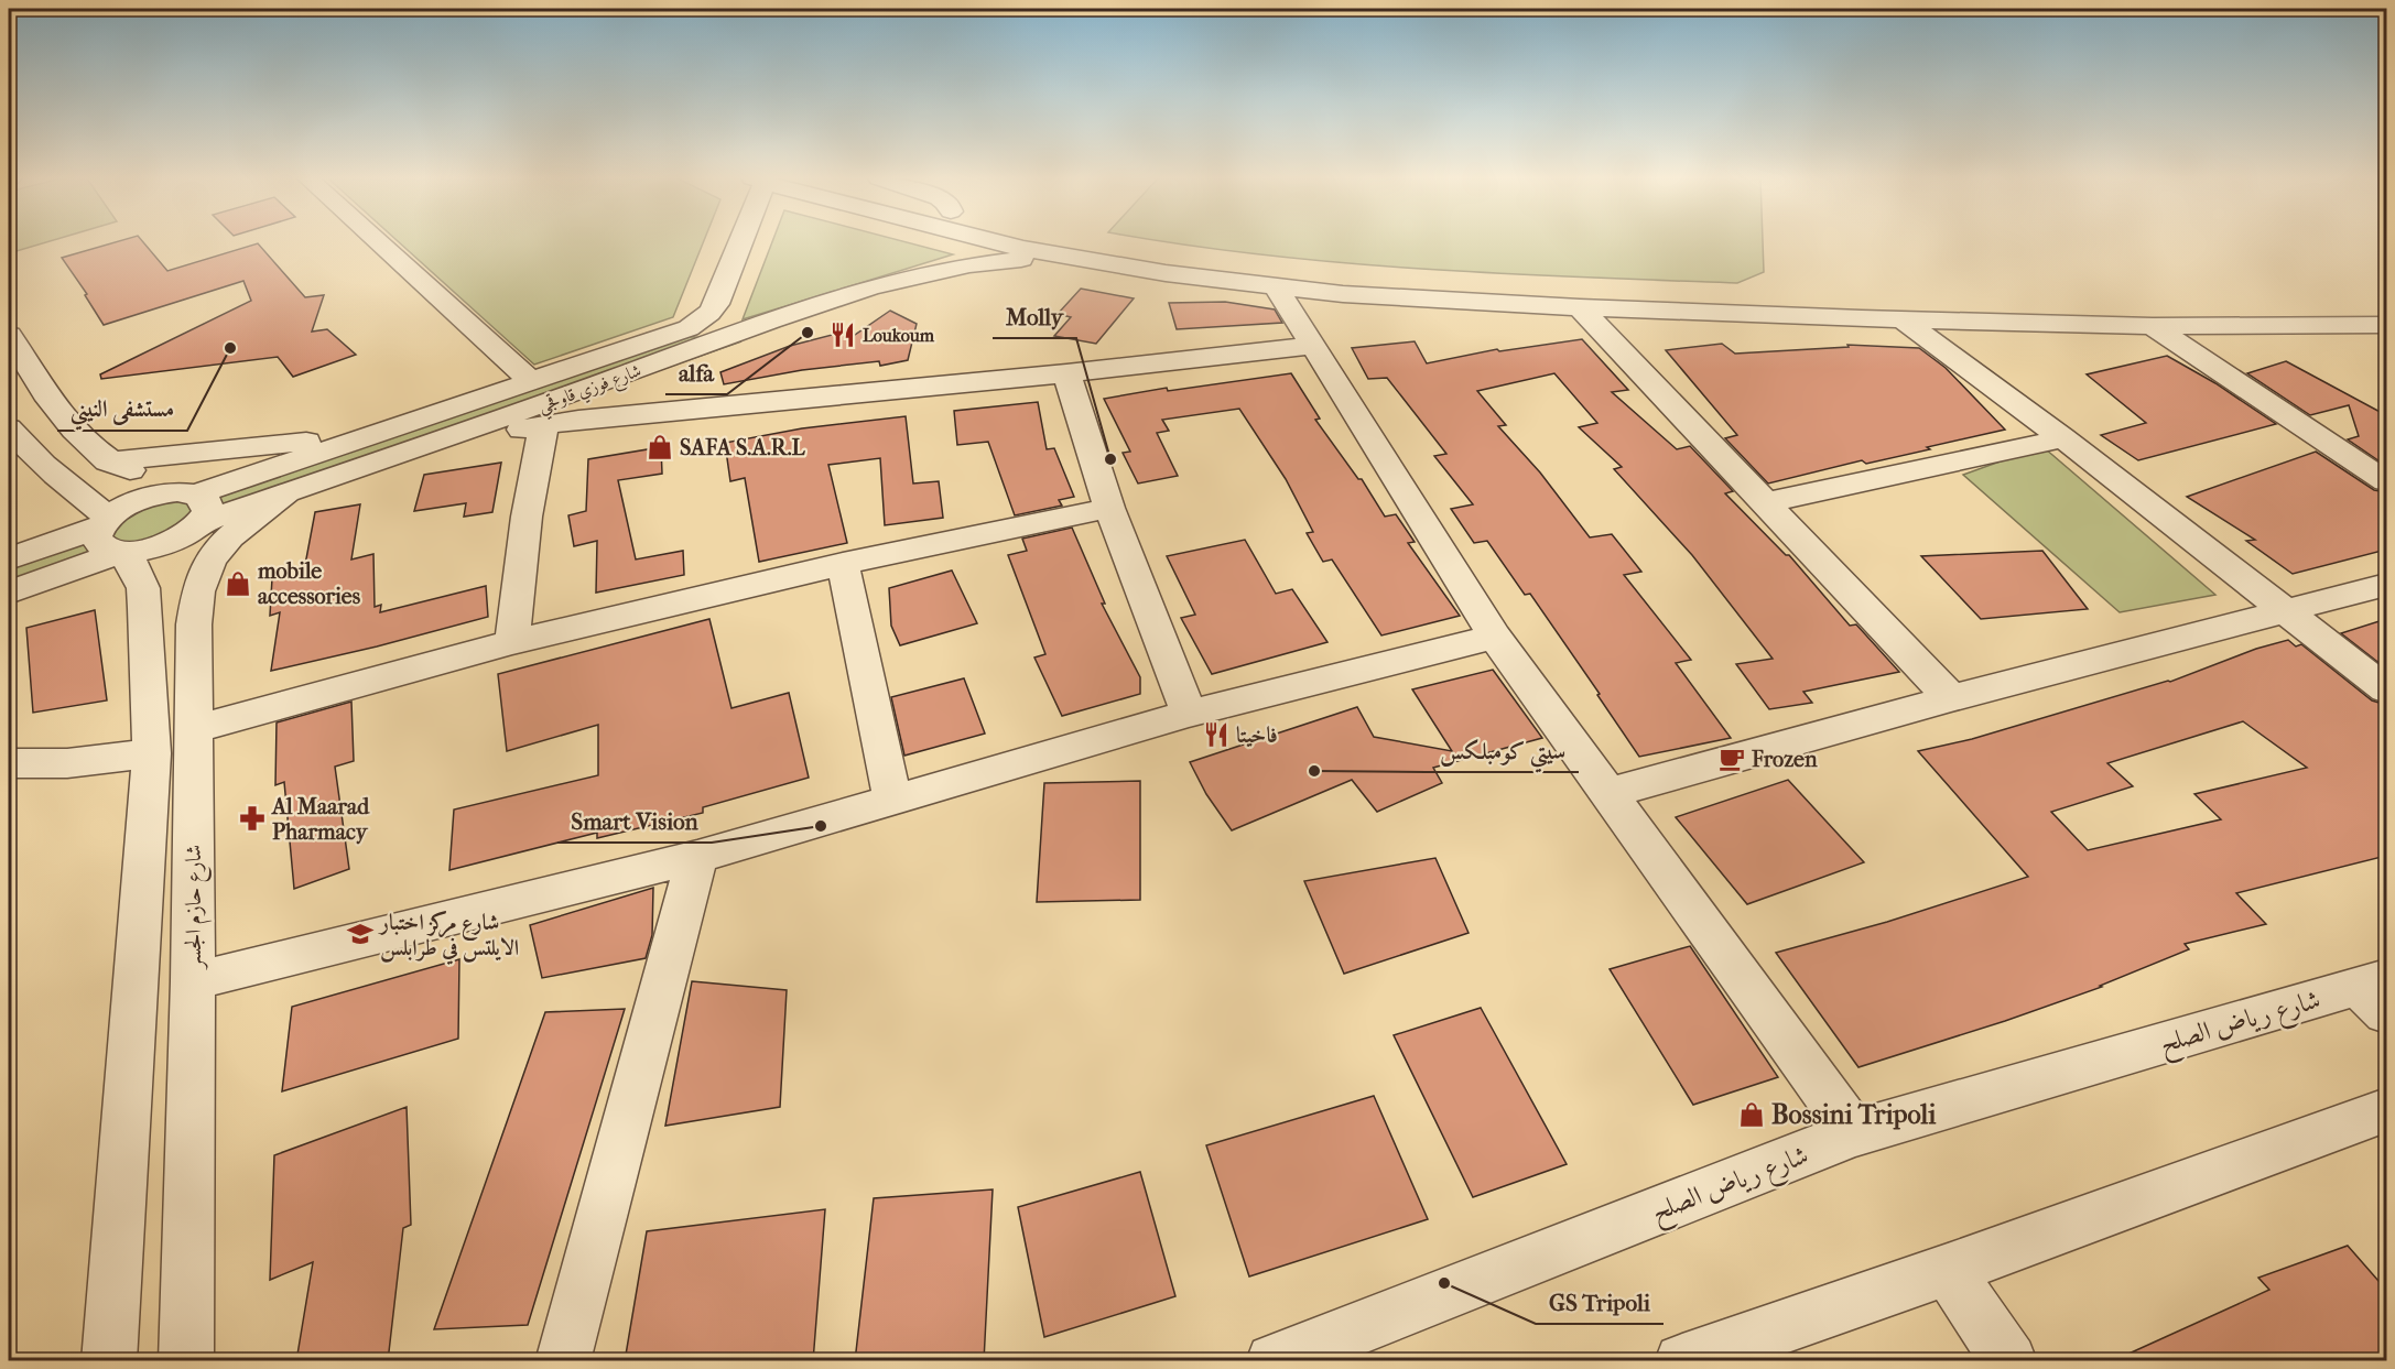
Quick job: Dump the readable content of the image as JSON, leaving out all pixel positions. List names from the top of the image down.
{
  "streets": {
    "street": ["شارع فوزي قاوقجي", "شارع حازم الجسر", "شارع رياض الصلح"]
  },
  "crossings": [
    ["شارع فوزي قاوقجي", "شارع حازم الجسر"]
  ],
  "places": {
    "other": [
      "alfa",
      "مستشفى النيني",
      "Molly",
      "سيتي كومبلكس",
      "Smart Vision",
      "GS Tripoli"
    ],
    "restaurant": ["Loukoum", "فاخيتا"],
    "shop": ["SAFA S.A.R.L", "mobile accessories", "Bossini Tripoli"],
    "cafe": ["Frozen"],
    "pharmacy": ["Al Maarad Pharmacy"],
    "school or university": ["شارع مركز اختبار الايلتس في طرابلس"]
  }
}
